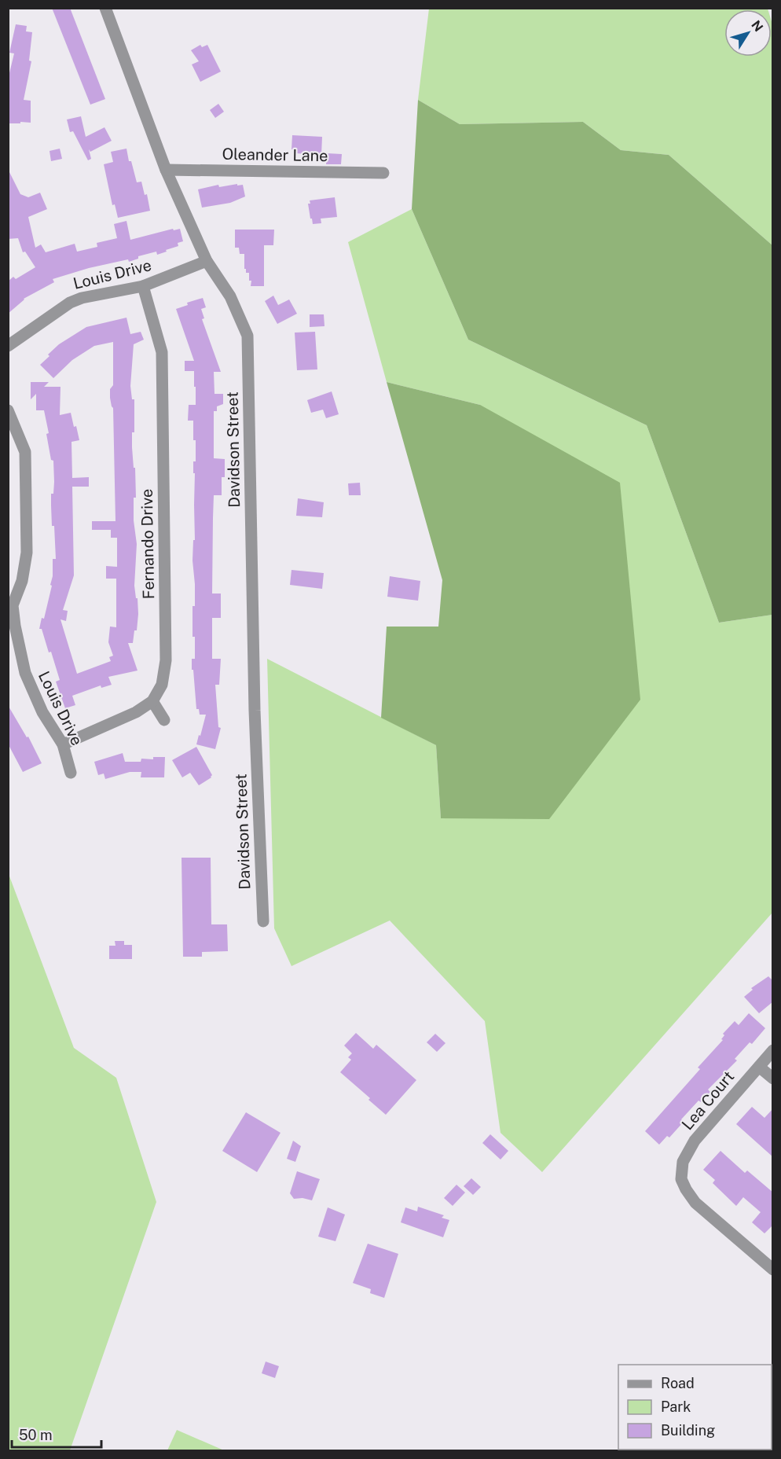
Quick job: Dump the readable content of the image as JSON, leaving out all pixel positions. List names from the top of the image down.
{
  "streets": {
    "street": [
      "Oleander Lane",
      "Louis Drive",
      "Davidson Street",
      "Fernando Drive",
      "Lea Court"
    ]
  },
  "crossings": [
    ["Oleander Lane", "Davidson Street"],
    ["Louis Drive", "Davidson Street"],
    ["Louis Drive", "Fernando Drive"]
  ],
  "legend": ["Road", "Park", "Building"],
  "scale_bar": "50 m",
  "north": "top right"
}
